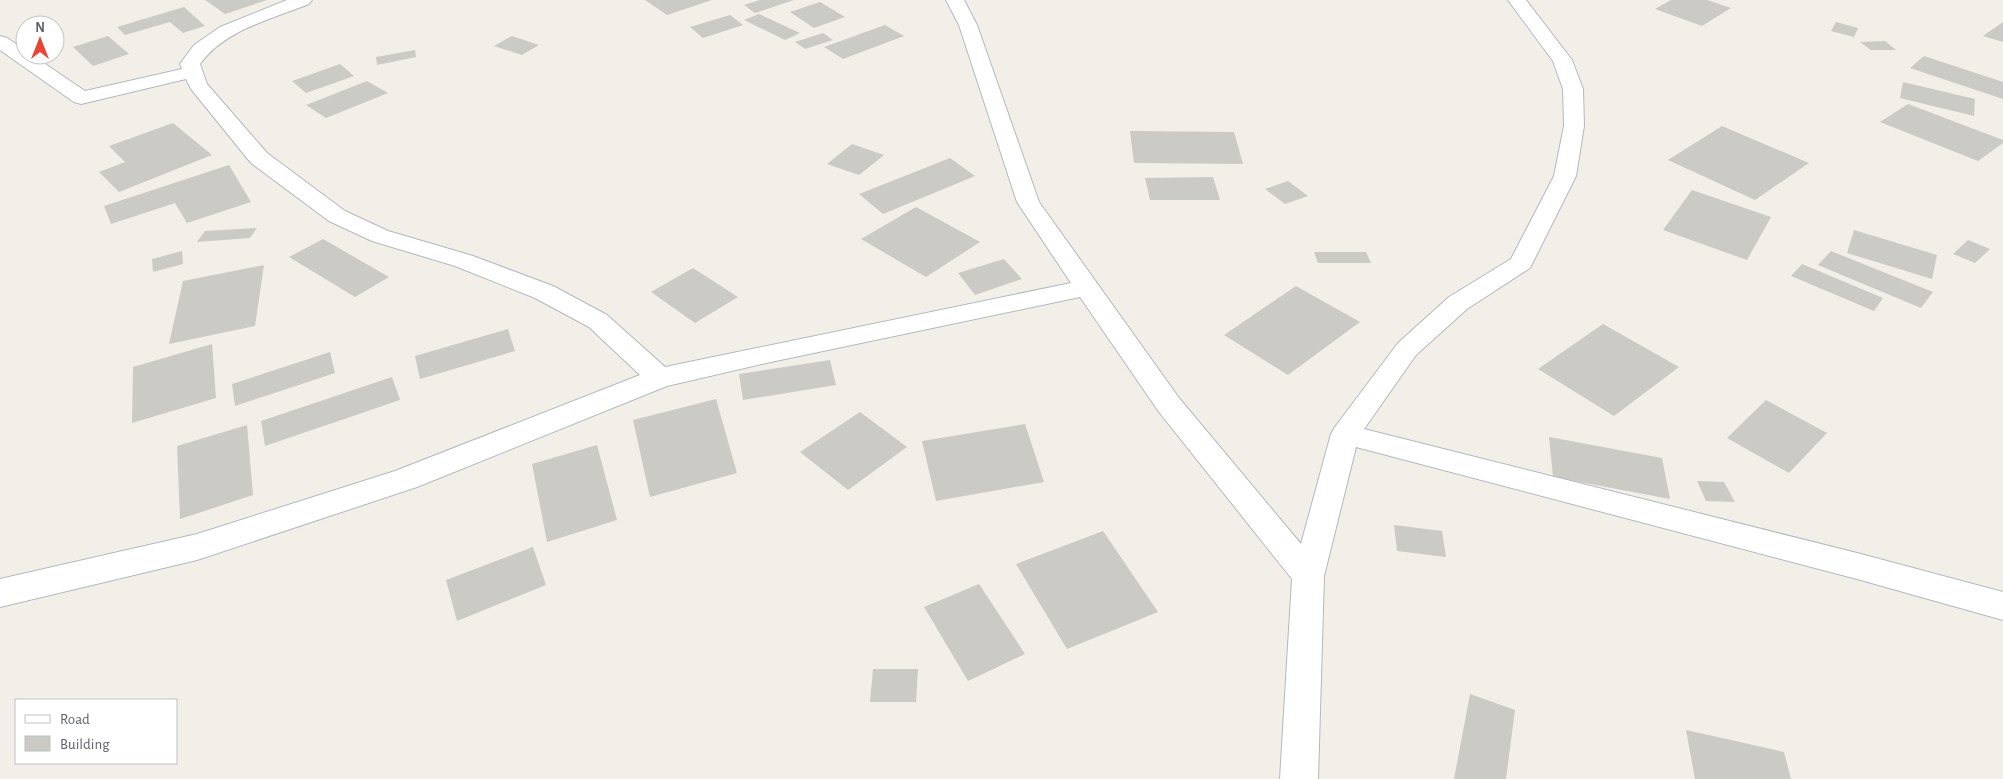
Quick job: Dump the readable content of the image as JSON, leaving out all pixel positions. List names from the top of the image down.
{
  "legend": ["Road", "Building"],
  "north": "top"
}
